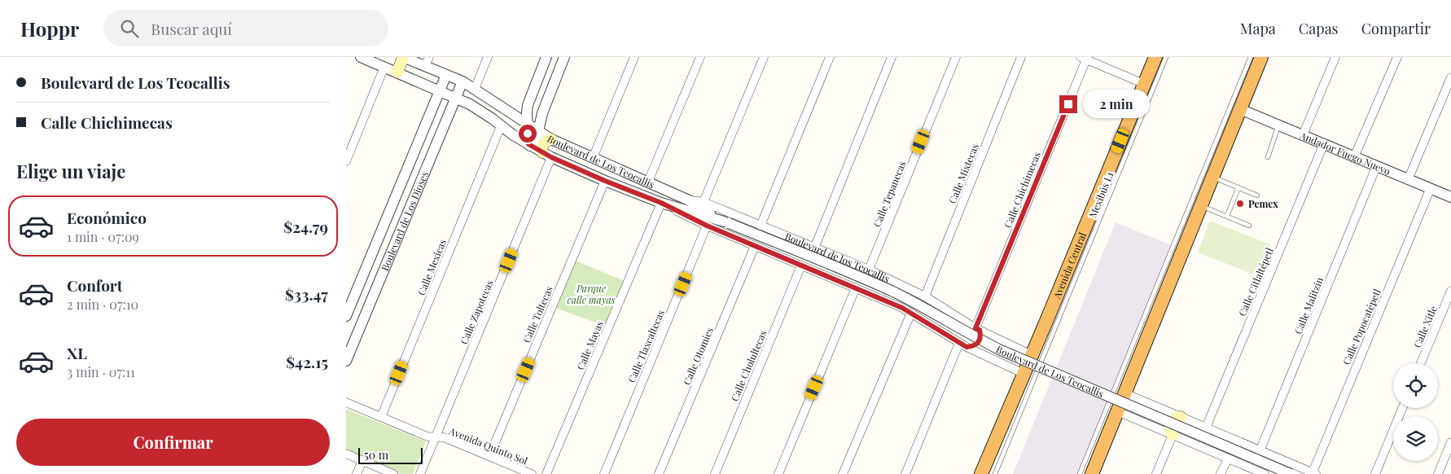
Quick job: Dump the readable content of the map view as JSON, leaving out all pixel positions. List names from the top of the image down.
{
  "streets": {
    "highway": ["Avenida Central"],
    "street": [
      "Andador Fuego Nuevo",
      "Boulevard de Los Teocallis",
      "Calle Mixtecas",
      "Calle Chichimecas",
      "Calle Tepanecas",
      "Boulevard de Los Dioses",
      "Boulevard de los Teocallis",
      "Calle Mexicas",
      "Calle Citlaltépetl",
      "Calle Malitzin",
      "Calle Zapotecas",
      "Calle Toltecas",
      "Calle Popocatépetl",
      "Calle Xitle",
      "Calle Mayas",
      "Calle Tlaxcaltecas",
      "Calle Otomies",
      "Calle Cholultecas",
      "Avenida Quinto Sol"
    ],
    "lane": ["Mexibús L1"]
  },
  "crossings": [
    ["Andador Fuego Nuevo", "Calle Citlaltépetl"],
    ["Andador Fuego Nuevo", "Calle Malitzin"],
    ["Andador Fuego Nuevo", "Calle Popocatépetl"],
    ["Boulevard de Los Teocallis", "Boulevard de Los Dioses"],
    ["Boulevard de Los Teocallis", "Boulevard de los Teocallis"],
    ["Boulevard de Los Teocallis", "Calle Mexicas"],
    ["Boulevard de Los Teocallis", "Calle Zapotecas"],
    ["Boulevard de Los Teocallis", "Calle Toltecas"],
    ["Boulevard de Los Teocallis", "Calle Mayas"],
    ["Calle Mixtecas", "Boulevard de los Teocallis"],
    ["Calle Chichimecas", "Boulevard de los Teocallis"],
    ["Calle Tepanecas", "Boulevard de los Teocallis"],
    ["Boulevard de los Teocallis", "Avenida Central"],
    ["Boulevard de los Teocallis", "Calle Mayas"],
    ["Boulevard de los Teocallis", "Calle Tlaxcaltecas"],
    ["Boulevard de los Teocallis", "Calle Otomies"],
    ["Boulevard de los Teocallis", "Calle Cholultecas"],
    ["Calle Mexicas", "Avenida Quinto Sol"],
    ["Calle Zapotecas", "Avenida Quinto Sol"],
    ["Calle Toltecas", "Avenida Quinto Sol"]
  ],
  "parks": ["Parque calle mayas"],
  "places": ["Pemex"],
  "scale_bar": "50 m",
  "page": {
    "header": "Hoppr",
    "search": "Buscar aquí",
    "nav": ["Mapa", "Capas", "Compartir"],
    "banner": ["Boulevard de Los Teocallis", "Calle Chichimecas"],
    "bubble": "2 min",
    "heading": "Elige un viaje",
    "list": [
      {
        "name": "Económico",
        "note": "1 min · 07:09",
        "value": "$24.79"
      },
      {
        "name": "Confort",
        "note": "2 min · 07:10",
        "value": "$33.47"
      },
      {
        "name": "XL",
        "note": "3 min · 07:11",
        "value": "$42.15"
      }
    ],
    "buttons": "Confirmar",
    "scale": "50 m"
  }
}
